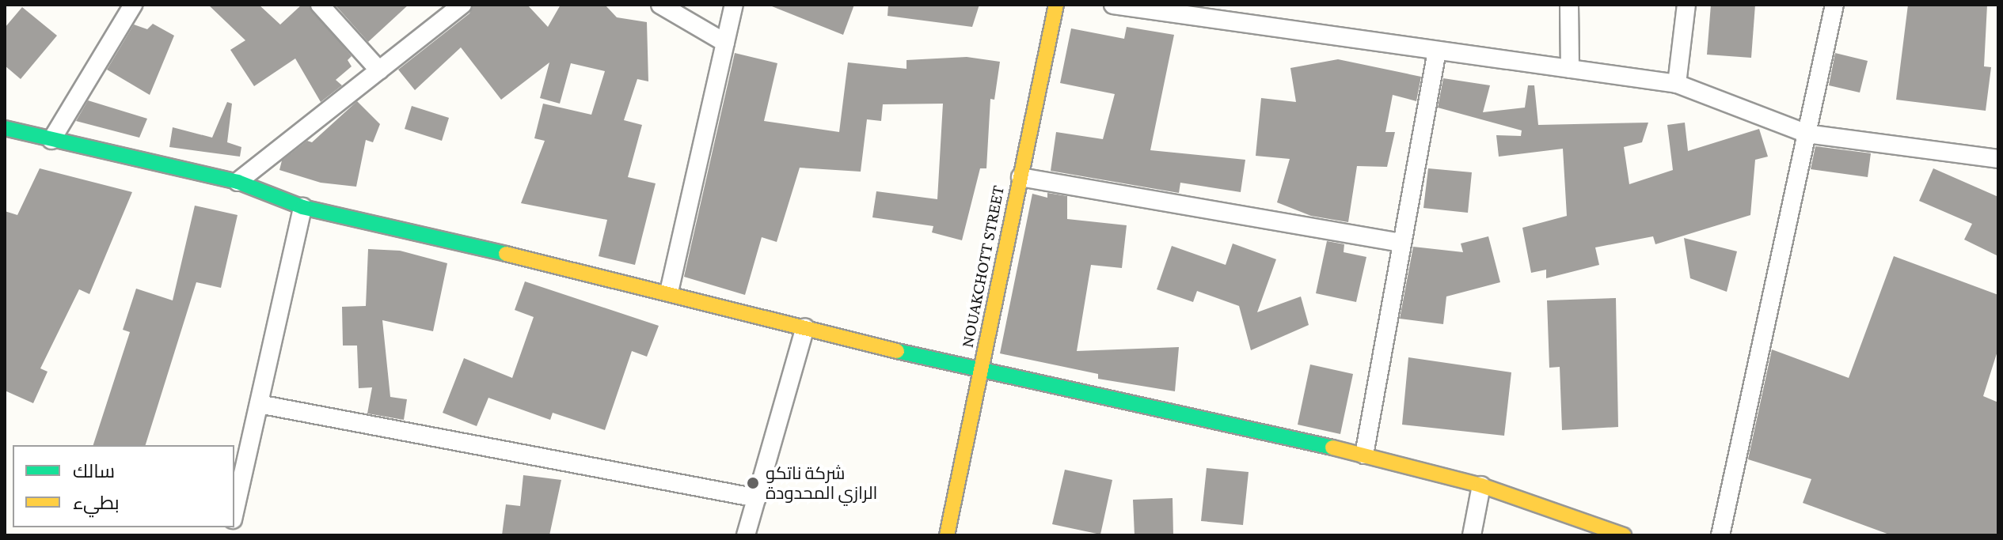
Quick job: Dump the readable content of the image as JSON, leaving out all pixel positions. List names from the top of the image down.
{
  "streets": {
    "street": ["NOUAKCHOTT STREET"]
  },
  "places": ["شركة ناتكو الرازي المحدودة"],
  "legend": ["سالك", "بطيء"]
}
